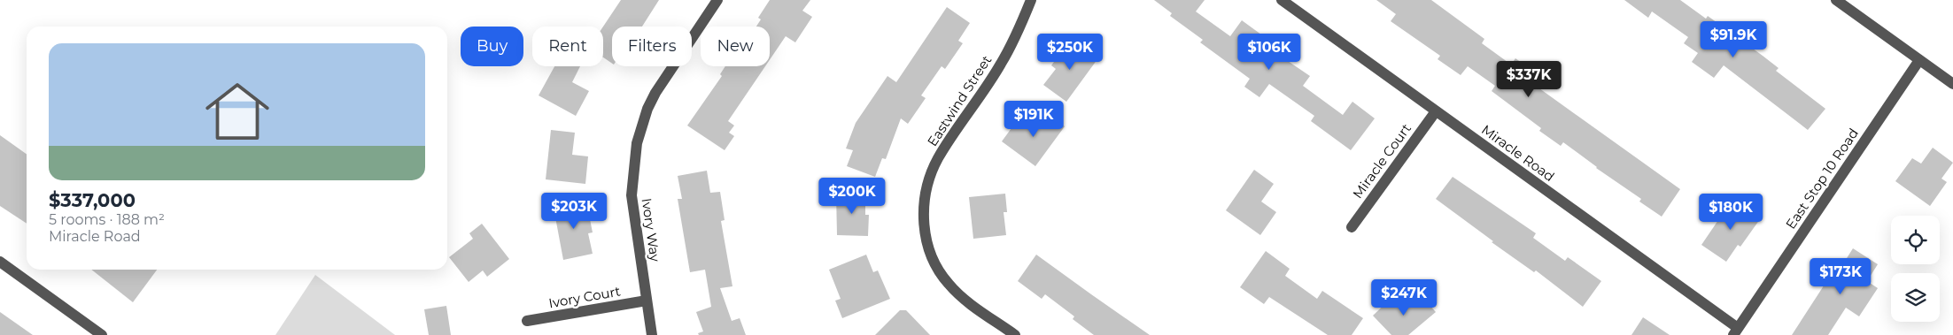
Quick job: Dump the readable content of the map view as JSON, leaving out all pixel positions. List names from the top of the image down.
{
  "streets": {
    "street": [
      "Eastwind Street",
      "Miracle Road",
      "Miracle Court",
      "East Stop 10 Road",
      "Ivory Way",
      "Ivory Court"
    ]
  },
  "crossings": [
    ["Miracle Road", "Miracle Court"],
    ["Miracle Road", "East Stop 10 Road"],
    ["Ivory Way", "Ivory Court"]
  ],
  "page": {
    "price": [
      "$91.9K",
      "$250K",
      "$106K",
      "$337K",
      "$191K",
      "$200K",
      "$203K",
      "$180K",
      "$173K",
      "$247K"
    ],
    "chip": [
      "Buy",
      "Rent",
      "Filters",
      "New"
    ],
    "list": [
      {
        "name": "$337,000",
        "note": "5 rooms · 188 m² · Miracle Road"
      }
    ]
  }
}
